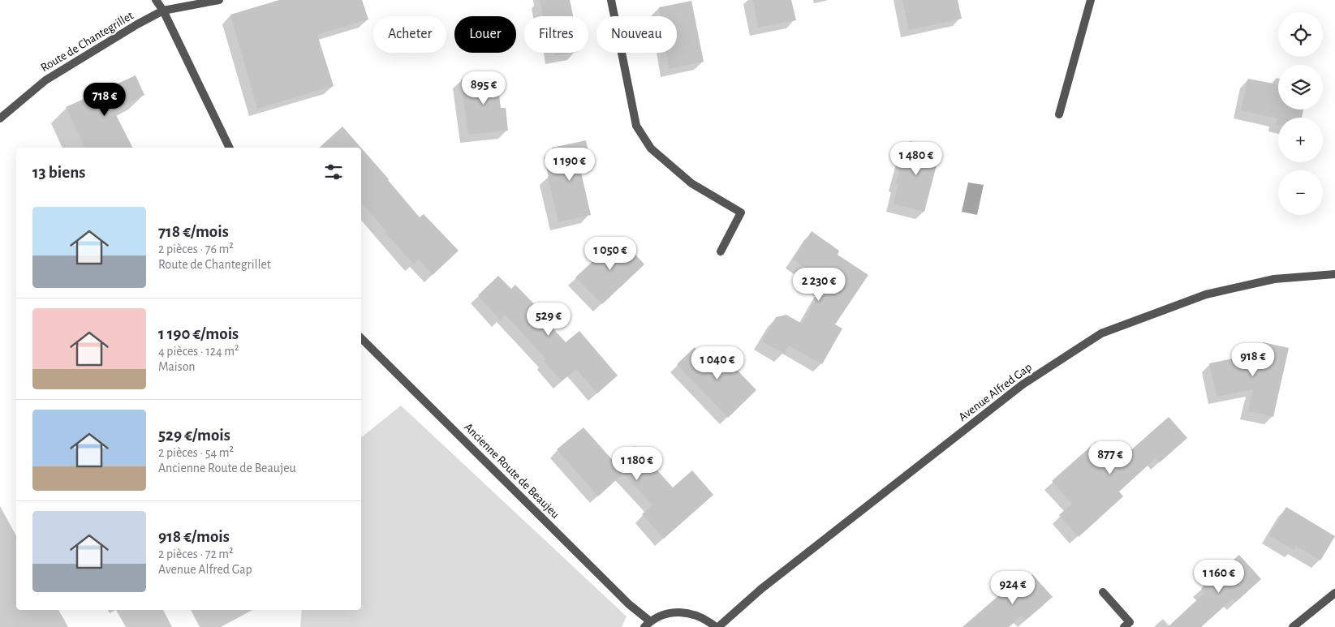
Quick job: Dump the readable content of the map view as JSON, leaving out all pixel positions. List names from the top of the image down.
{
  "streets": {
    "street": ["Route de Chantegrillet", "Avenue Alfred Gap", "Ancienne Route de Beaujeu"]
  },
  "page": {
    "map_buttons": ["+", "−"],
    "chip": [
      "Acheter",
      "Louer",
      "Filtres",
      "Nouveau"
    ],
    "price": [
      "895 €",
      "718 €",
      "1 480 €",
      "1 190 €",
      "1 050 €",
      "2 230 €",
      "529 €",
      "918 €",
      "1 040 €",
      "877 €",
      "1 180 €",
      "1 160 €",
      "924 €"
    ],
    "heading": "13 biens",
    "list": [
      {
        "name": "718 €/mois",
        "note": "2 pièces · 76 m² · Route de Chantegrillet"
      },
      {
        "name": "1 190 €/mois",
        "note": "4 pièces · 124 m² · Maison"
      },
      {
        "name": "529 €/mois",
        "note": "2 pièces · 54 m² · Ancienne Route de Beaujeu"
      },
      {
        "name": "918 €/mois",
        "note": "2 pièces · 72 m² · Avenue Alfred Gap"
      }
    ]
  }
}
